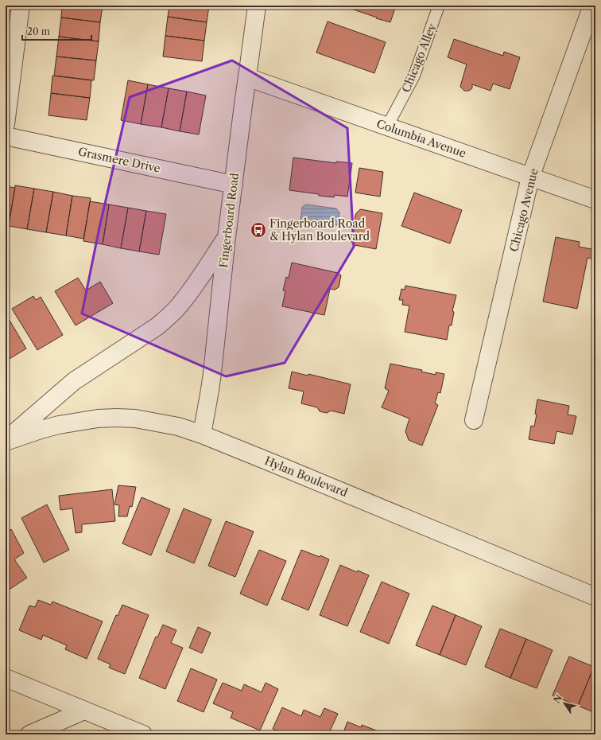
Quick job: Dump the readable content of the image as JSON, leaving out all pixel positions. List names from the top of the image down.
{
  "streets": {
    "street": [
      "Columbia Avenue",
      "Grasmere Drive",
      "Chicago Avenue",
      "Fingerboard Road",
      "Hylan Boulevard"
    ],
    "lane": ["Chicago Alley"]
  },
  "crossings": [
    ["Chicago Alley", "Columbia Avenue"],
    ["Columbia Avenue", "Chicago Avenue"],
    ["Columbia Avenue", "Fingerboard Road"],
    ["Grasmere Drive", "Fingerboard Road"],
    ["Fingerboard Road", "Hylan Boulevard"]
  ],
  "places": {
    "bus stop": ["Fingerboard Road & Hylan Boulevard"]
  },
  "scale_bar": "20 m",
  "north": "top left"
}
